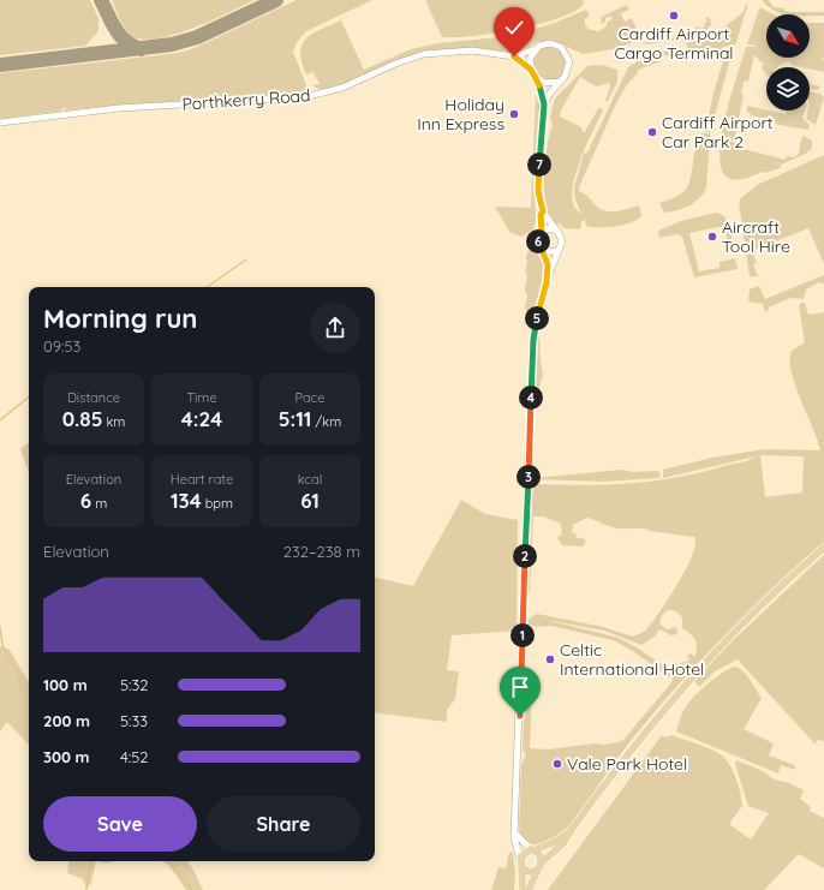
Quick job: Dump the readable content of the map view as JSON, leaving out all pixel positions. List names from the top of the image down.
{
  "streets": {
    "street": ["Porthkerry Road"]
  },
  "places": [
    "Cardiff Airport Cargo Terminal",
    "Holiday Inn Express",
    "Cardiff Airport Car Park 2",
    "Aircraft Tool Hire",
    "Celtic International Hotel",
    "Vale Park Hotel"
  ],
  "north": "bottom right",
  "page": {
    "pins": [
      "7",
      "6",
      "5",
      "4",
      "3",
      "2",
      "1"
    ],
    "heading": ["Morning run", "09:53"],
    "stats": [
      ["Distance", "0.85 km"],
      ["Time", "4:24"],
      ["Pace", "5:11 /km"],
      ["Elevation", "6 m"],
      ["Heart rate", "134 bpm"],
      ["kcal", "61"]
    ],
    "chart": ["Elevation", "232–238 m"],
    "list": [
      {
        "name": "100 m",
        "note": "5:32"
      },
      {
        "name": "200 m",
        "note": "5:33"
      },
      {
        "name": "300 m",
        "note": "4:52"
      }
    ],
    "buttons": ["Save", "Share"]
  }
}
